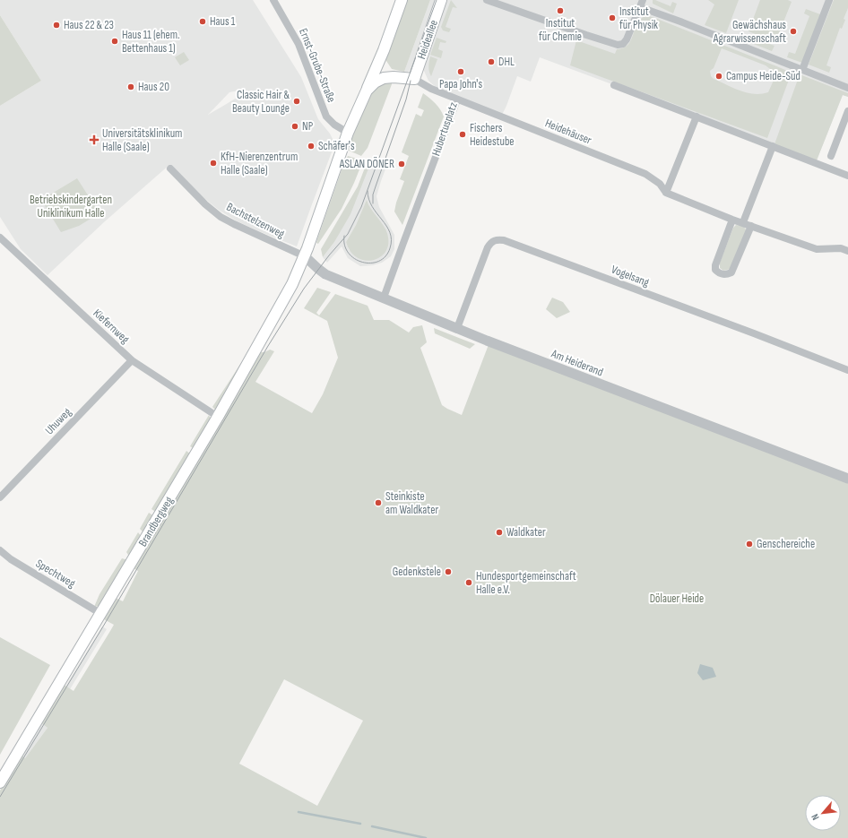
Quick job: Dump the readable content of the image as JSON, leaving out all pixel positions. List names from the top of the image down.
{
  "streets": {
    "main road": ["Heideallee", "Hubertusplatz", "Brandbergweg"],
    "street": [
      "Ernst-Grube-Straße",
      "Heidehäuser",
      "Bachstelzenweg",
      "Vogelsang",
      "Kiefernweg",
      "Am Heiderand",
      "Uhuweg",
      "Spechtweg"
    ]
  },
  "crossings": [
    ["Heideallee", "Hubertusplatz"],
    ["Ernst-Grube-Straße", "Hubertusplatz"],
    ["Hubertusplatz", "Heidehäuser"],
    ["Hubertusplatz", "Bachstelzenweg"],
    ["Hubertusplatz", "Am Heiderand"],
    ["Hubertusplatz", "Brandbergweg"],
    ["Bachstelzenweg", "Am Heiderand"],
    ["Bachstelzenweg", "Brandbergweg"],
    ["Vogelsang", "Am Heiderand"],
    ["Kiefernweg", "Uhuweg"],
    ["Kiefernweg", "Brandbergweg"],
    ["Am Heiderand", "Brandbergweg"],
    ["Brandbergweg", "Spechtweg"]
  ],
  "parks": ["Betriebskindergarten Uniklinikum Halle", "Dölauer Heide"],
  "places": {
    "other": [
      "Institut für Chemie",
      "Institut für Physik",
      "Haus 1",
      "Haus 22 & 23",
      "Gewächshaus Agrarwissenschaft",
      "Haus 11 (ehem. Bettenhaus 1)",
      "DHL",
      "Papa John's",
      "Campus Heide-Süd",
      "Haus 20",
      "Classic Hair & Beauty Lounge",
      "NP",
      "Fischers Heidestube",
      "Schäfer's",
      "KfH-Nierenzentrum Halle (Saale)",
      "ASLAN DÖNER",
      "Steinkiste am Waldkater",
      "Waldkater",
      "Genschereiche",
      "Gedenkstele",
      "Hundesportgemeinschaft Halle e.V."
    ],
    "health": ["Universitätsklinikum Halle (Saale)"]
  },
  "north": "bottom left"
}
